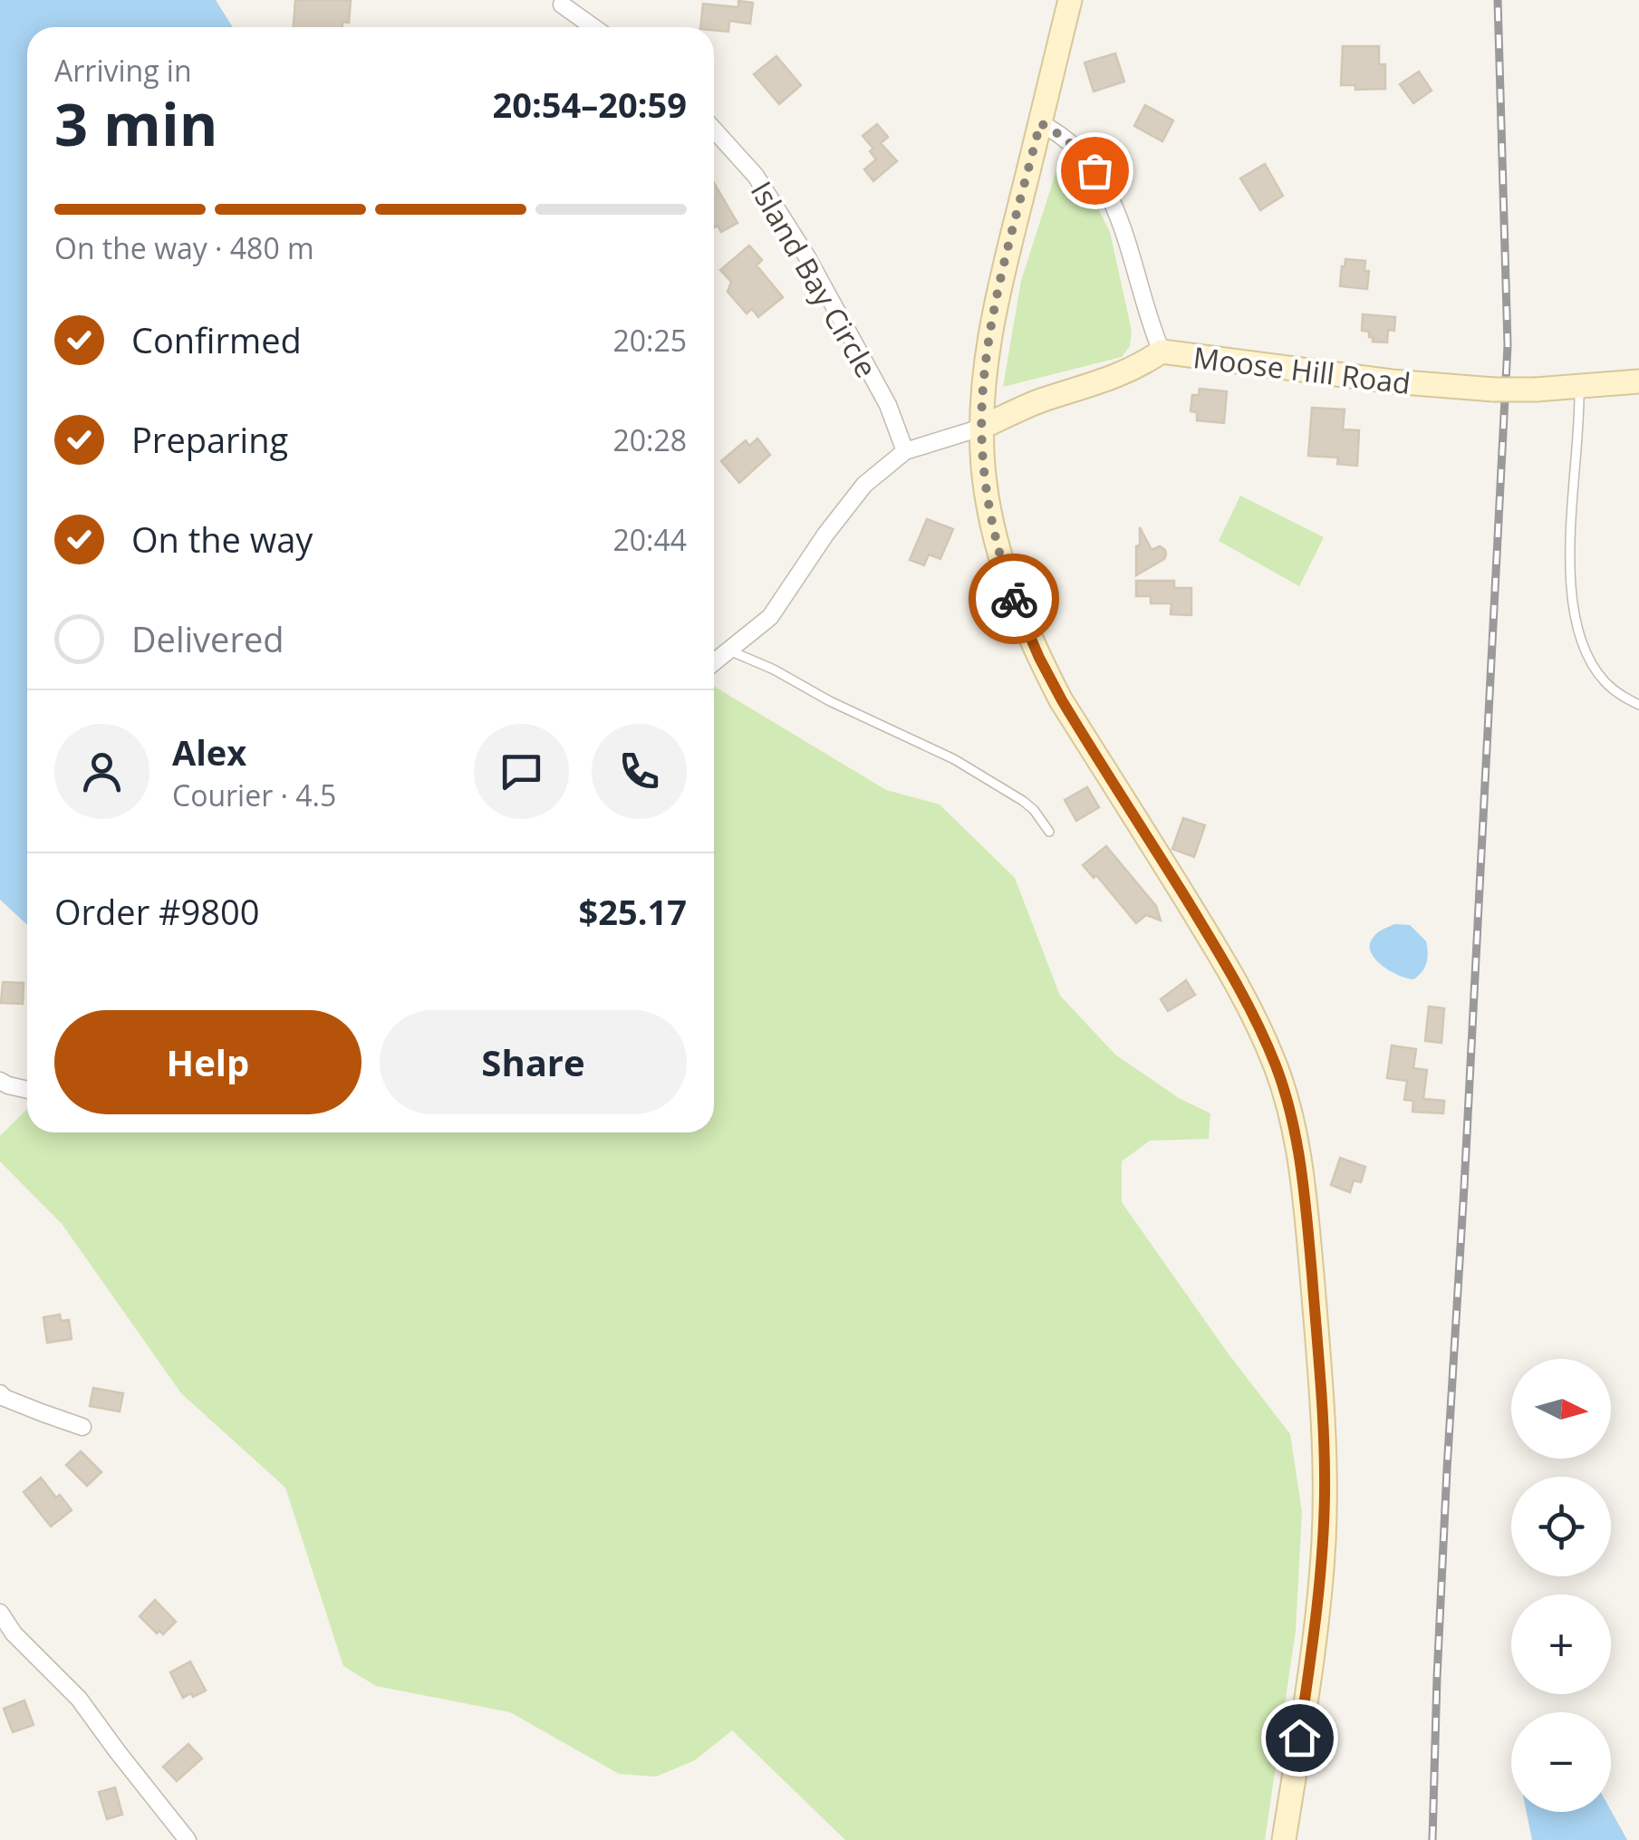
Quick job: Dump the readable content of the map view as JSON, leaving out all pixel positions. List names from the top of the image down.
{
  "streets": {
    "main road": ["Moose Hill Road"],
    "street": ["Island Bay Circle"]
  },
  "north": "right",
  "page": {
    "heading": ["3 min", "Arriving in", "20:54–20:59"],
    "panel": [
      "Alex",
      "Courier · 4.5",
      "Order #9800",
      "$25.17"
    ],
    "bar": "On the way · 480 m",
    "list": [
      ["Confirmed", "20:25"],
      ["Preparing", "20:28"],
      ["On the way", "20:44"],
      "Delivered"
    ],
    "buttons": ["Help", "Share"],
    "map_buttons": ["+", "−"]
  }
}
